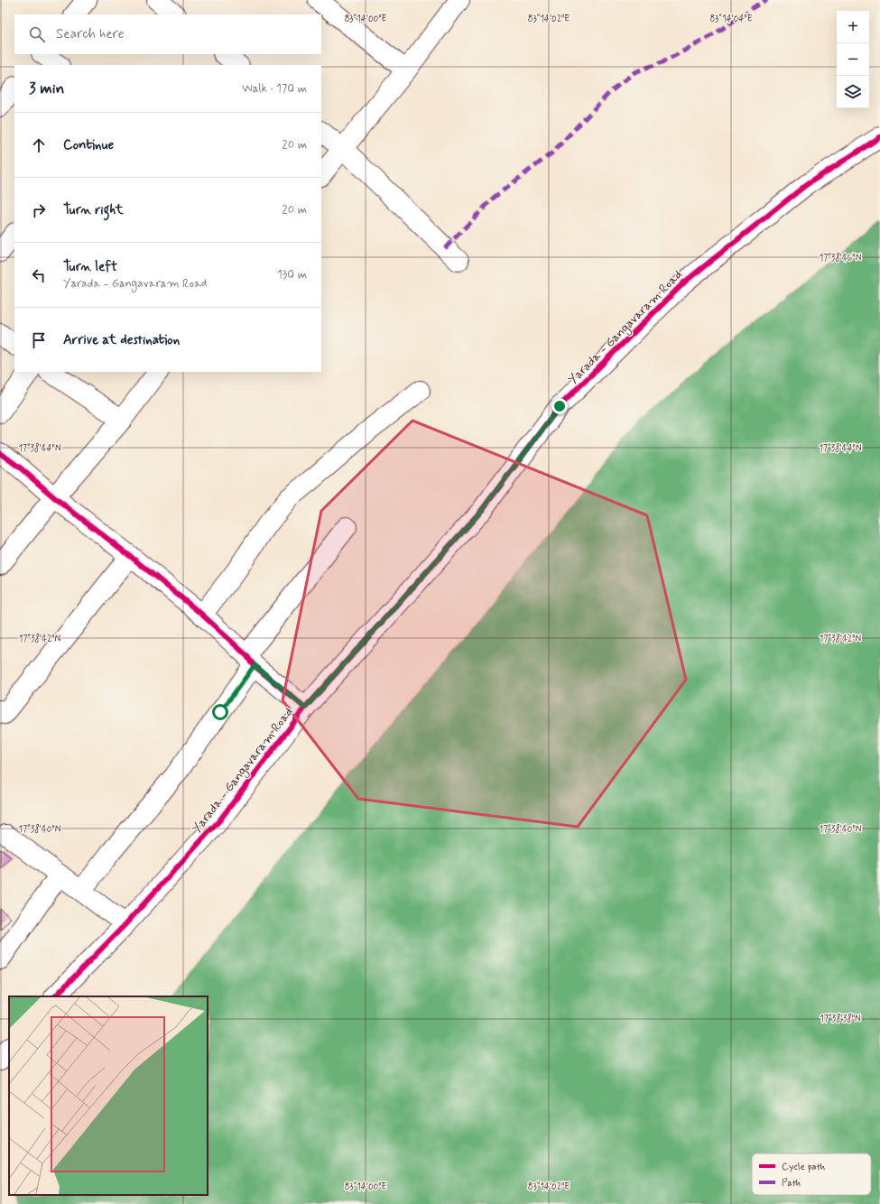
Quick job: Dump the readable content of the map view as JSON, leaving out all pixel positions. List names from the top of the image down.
{
  "streets": {
    "street": ["Yarada - Gangavaram Road"]
  },
  "legend": ["Cycle path", "Path"],
  "page": {
    "map_buttons": ["+", "−"],
    "search": "Search here",
    "heading": ["3 min", "Walk · 170 m"],
    "list": [
      ["Continue", "20 m"],
      ["Turn right", "20 m"],
      ["Turn left", "Yarada - Gangavaram Road", "130 m"],
      "Arrive at destination"
    ]
  },
  "coordinates": [
    "83°14'00\"E",
    "83°14'02\"E",
    "83°14'04\"E",
    "17°38'46\"N",
    "17°38'44\"N",
    "17°38'42\"N",
    "17°38'40\"N",
    "17°38'38\"N"
  ]
}
